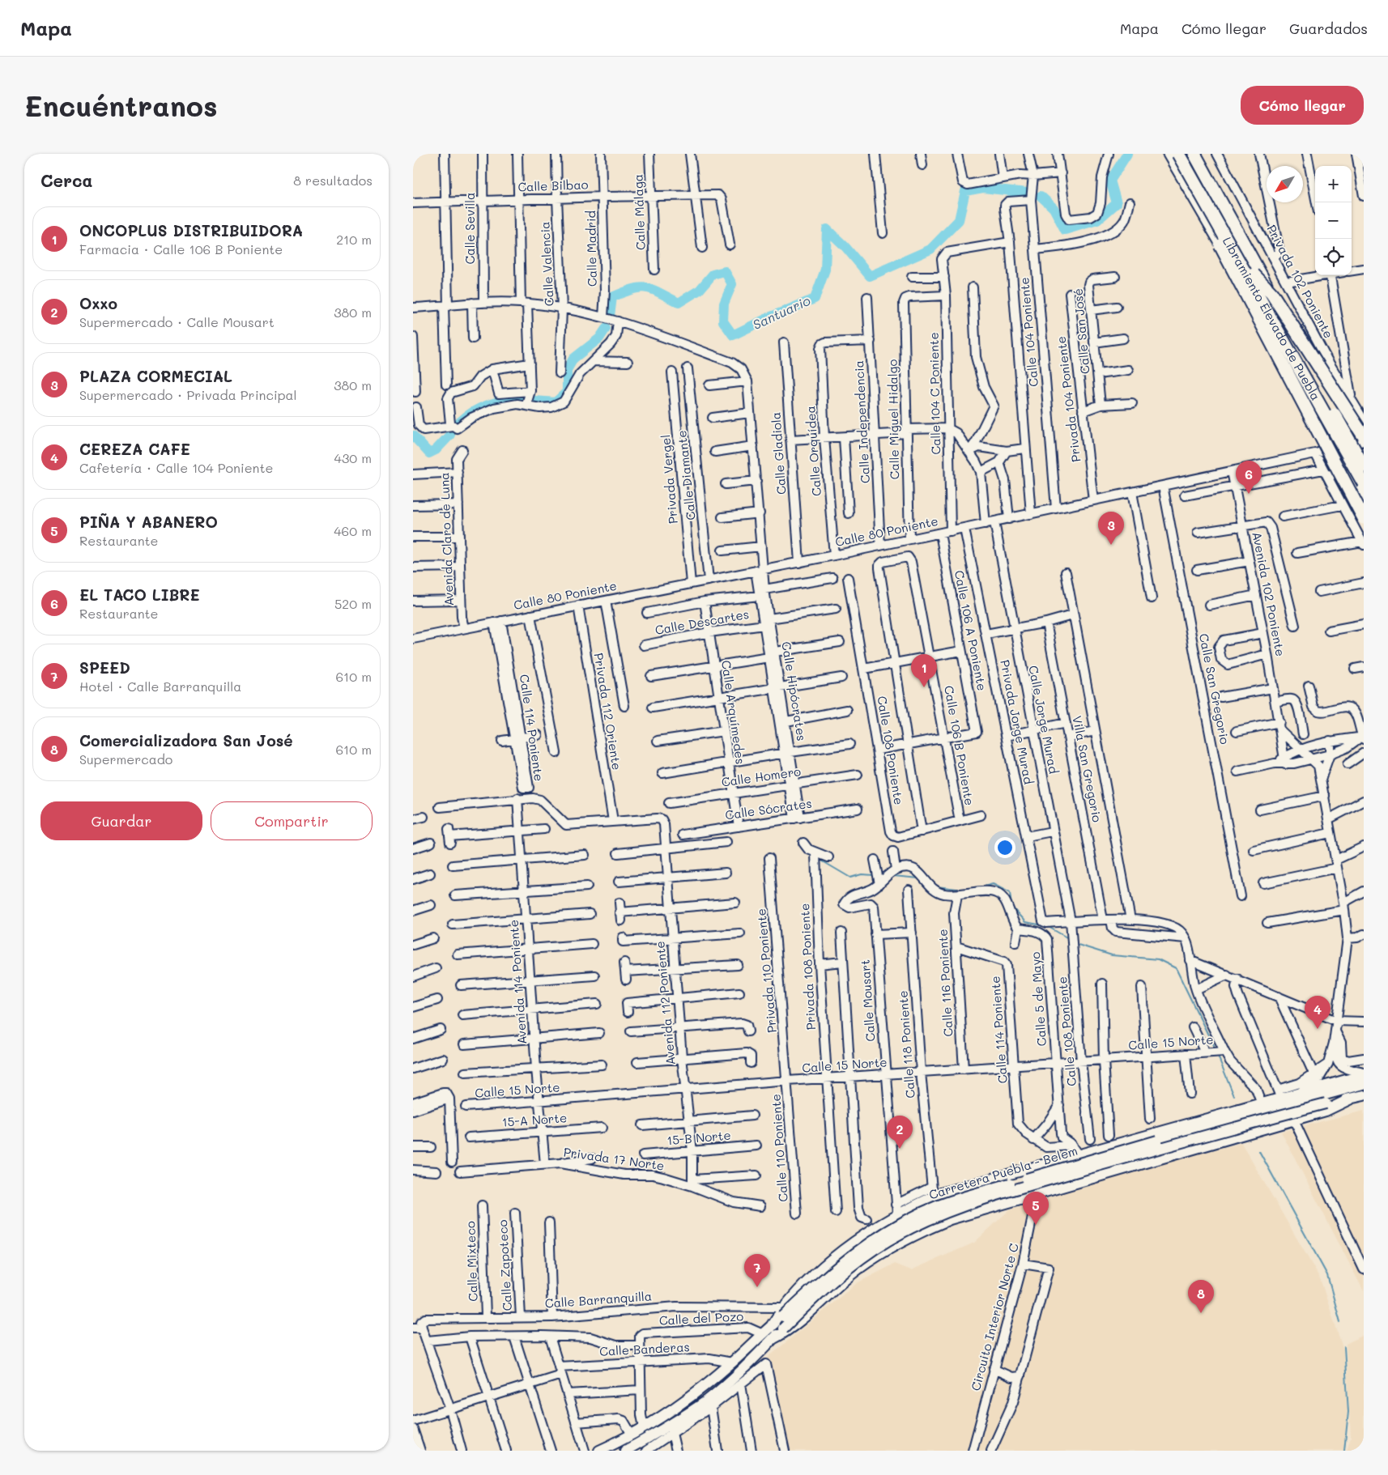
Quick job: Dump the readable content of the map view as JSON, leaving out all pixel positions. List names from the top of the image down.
{
  "streets": {
    "highway": ["Libramiento Elevado de Puebla"],
    "main road": ["Carretera Puebla - Belem"],
    "street": [
      "Calle Bilbao",
      "Calle Málaga",
      "Calle Sevilla",
      "Calle Madrid",
      "Calle Valencia",
      "Privada 102 Poniente",
      "Calle San José",
      "Calle 104 Poniente",
      "Calle 104 C Poniente",
      "Privada 104 Poniente",
      "Calle Miguel Hidalgo",
      "Calle Independencia",
      "Calle Orquídea",
      "Calle Gladiola",
      "Calle Diamante",
      "Privada Vergel",
      "Calle 80 Poniente",
      "Avenida Claro de Luna",
      "Avenida 102 Poniente",
      "Calle Descartes",
      "Calle 106 A Poniente",
      "Calle San Gregorio",
      "Calle Hipócrates",
      "Privada 112 Oriente",
      "Calle Arquímedes",
      "Calle Jorge Murad",
      "Privada Jorge Murad",
      "Calle 114 Poniente",
      "Calle 106 B Poniente",
      "Calle 108 Poniente",
      "Villa San Gregorio",
      "Calle Homero",
      "Calle Sócrates",
      "Privada 108 Poniente",
      "Privada 110 Poniente",
      "Avenida 114 Poniente",
      "Calle 116 Poniente",
      "Calle 5 de Mayo",
      "Calle Mousart",
      "Avenida 112 Poniente",
      "Calle 15 Norte",
      "Calle 118 Poniente",
      "15-A Norte",
      "15-B Norte",
      "Calle 110 Poniente",
      "Privada 17 Norte",
      "Calle Mixteco",
      "Calle Zapoteco",
      "Calle Barranquilla",
      "Circuito Interior Norte C",
      "Calle del Pozo",
      "Calle Banderas"
    ]
  },
  "crossings": [
    ["Calle Bilbao", "Calle Málaga"],
    ["Calle Bilbao", "Calle Sevilla"],
    ["Calle Bilbao", "Calle Madrid"],
    ["Calle Bilbao", "Calle Valencia"],
    ["Calle 104 Poniente", "Calle 80 Poniente"],
    ["Calle 104 C Poniente", "Calle Miguel Hidalgo"],
    ["Calle 104 C Poniente", "Calle 80 Poniente"],
    ["Privada 104 Poniente", "Calle 80 Poniente"],
    ["Calle Miguel Hidalgo", "Calle 80 Poniente"],
    ["Calle Independencia", "Calle Orquídea"],
    ["Calle Independencia", "Calle 80 Poniente"],
    ["Calle Orquídea", "Calle 80 Poniente"],
    ["Calle Gladiola", "Calle 80 Poniente"],
    ["Calle Diamante", "Calle 80 Poniente"],
    ["Privada Vergel", "Calle 80 Poniente"],
    ["Calle 80 Poniente", "Avenida Claro de Luna"],
    ["Calle 80 Poniente", "Avenida 102 Poniente"],
    ["Calle 80 Poniente", "Calle 106 A Poniente"],
    ["Calle 80 Poniente", "Calle San Gregorio"],
    ["Calle 80 Poniente", "Calle Hipócrates"],
    ["Calle 80 Poniente", "Privada 112 Oriente"],
    ["Calle 80 Poniente", "Calle Jorge Murad"],
    ["Calle 80 Poniente", "Privada Jorge Murad"],
    ["Calle 80 Poniente", "Calle 114 Poniente"],
    ["Calle Descartes", "Calle Hipócrates"],
    ["Calle Descartes", "Calle Arquímedes"],
    ["Calle 106 A Poniente", "Calle 106 B Poniente"],
    ["Calle Hipócrates", "Calle Homero"],
    ["Calle Hipócrates", "Calle Sócrates"],
    ["Privada 112 Oriente", "Avenida 112 Poniente"],
    ["Calle Arquímedes", "Calle Homero"],
    ["Calle Arquímedes", "Calle Sócrates"],
    ["Calle Jorge Murad", "Privada Jorge Murad"],
    ["Calle Jorge Murad", "Calle 108 Poniente"],
    ["Privada Jorge Murad", "Calle 108 Poniente"],
    ["Calle 114 Poniente", "Calle 116 Poniente"],
    ["Calle 114 Poniente", "Calle 15 Norte"],
    ["Calle 108 Poniente", "Calle 15 Norte"],
    ["Privada 108 Poniente", "Calle 15 Norte"],
    ["Privada 110 Poniente", "Calle 15 Norte"],
    ["Privada 110 Poniente", "Calle 110 Poniente"],
    ["Avenida 114 Poniente", "Calle 15 Norte"],
    ["Avenida 114 Poniente", "15-A Norte"],
    ["Avenida 114 Poniente", "Privada 17 Norte"],
    ["Calle 116 Poniente", "Calle 15 Norte"],
    ["Calle 5 de Mayo", "Calle 15 Norte"],
    ["Calle Mousart", "Calle 15 Norte"],
    ["Avenida 112 Poniente", "Calle 15 Norte"],
    ["Avenida 112 Poniente", "15-B Norte"],
    ["Avenida 112 Poniente", "Privada 17 Norte"],
    ["Calle 15 Norte", "Calle 118 Poniente"],
    ["Calle 15 Norte", "Calle 110 Poniente"],
    ["Carretera Puebla - Belem", "Calle Barranquilla"],
    ["Carretera Puebla - Belem", "Calle del Pozo"],
    ["Carretera Puebla - Belem", "Calle Banderas"],
    ["Calle Mixteco", "Calle Barranquilla"],
    ["Calle Zapoteco", "Calle Barranquilla"]
  ],
  "water": ["Santuario"],
  "north": "bottom left",
  "page": {
    "header": "Mapa",
    "nav": ["Mapa", "Cómo llegar", "Guardados"],
    "buttons": [
      "Cómo llegar",
      ["Guardar", "Compartir"]
    ],
    "title": "Encuéntranos",
    "heading": ["Cerca", "8 resultados"],
    "map_buttons": ["+", "−"],
    "list": [
      {
        "mark": "1",
        "name": "ONCOPLUS DISTRIBUIDORA",
        "note": "Farmacia · Calle 106 B Poniente",
        "value": "210 m"
      },
      {
        "mark": "2",
        "name": "Oxxo",
        "note": "Supermercado · Calle Mousart",
        "value": "380 m"
      },
      {
        "mark": "3",
        "name": "PLAZA CORMECIAL",
        "note": "Supermercado · Privada Principal",
        "value": "380 m"
      },
      {
        "mark": "4",
        "name": "CEREZA CAFE",
        "note": "Cafetería · Calle 104 Poniente",
        "value": "430 m"
      },
      {
        "mark": "5",
        "name": "PIÑA Y ABANERO",
        "note": "Restaurante",
        "value": "460 m"
      },
      {
        "mark": "6",
        "name": "EL TACO LIBRE",
        "note": "Restaurante",
        "value": "520 m"
      },
      {
        "mark": "7",
        "name": "SPEED",
        "note": "Hotel · Calle Barranquilla",
        "value": "610 m"
      },
      {
        "mark": "8",
        "name": "Comercializadora San José",
        "note": "Supermercado",
        "value": "610 m"
      }
    ],
    "pins": [
      "6",
      "3",
      "1",
      "4",
      "2",
      "5",
      "7",
      "8"
    ]
  }
}
